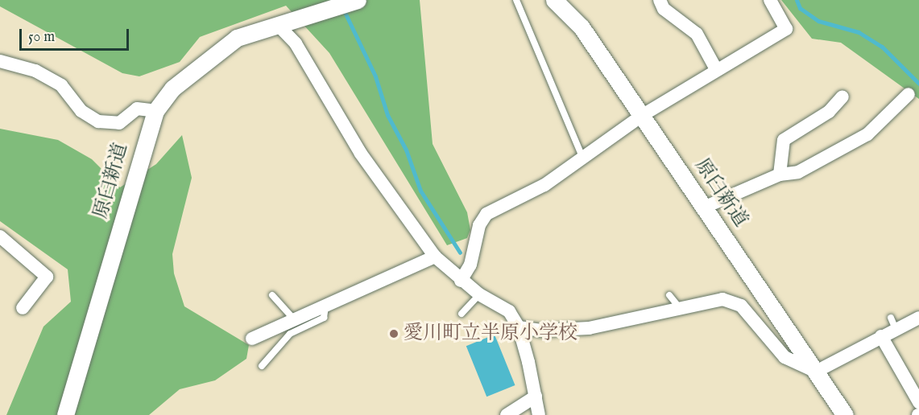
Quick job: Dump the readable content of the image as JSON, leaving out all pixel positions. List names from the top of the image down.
{
  "streets": {
    "street": ["原臼新道"]
  },
  "places": ["愛川町立半原小学校"],
  "scale_bar": "50 m"
}
